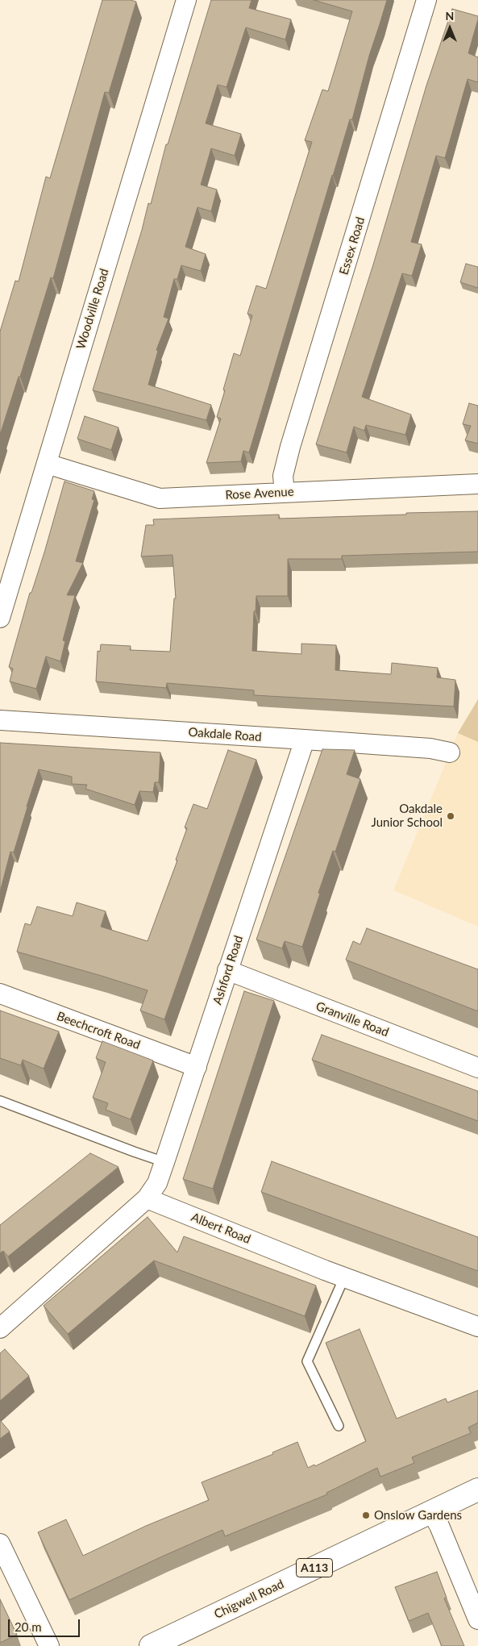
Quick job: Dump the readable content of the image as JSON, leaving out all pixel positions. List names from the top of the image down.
{
  "streets": {
    "main road": ["A113", "Chigwell Road"],
    "street": [
      "Essex Road",
      "Woodville Road",
      "Rose Avenue",
      "Oakdale Road",
      "Ashford Road",
      "Granville Road",
      "Beechcroft Road",
      "Albert Road"
    ]
  },
  "crossings": [
    ["Essex Road", "Rose Avenue"],
    ["Woodville Road", "Rose Avenue"],
    ["Oakdale Road", "Ashford Road"],
    ["Ashford Road", "Granville Road"],
    ["Ashford Road", "Beechcroft Road"],
    ["Ashford Road", "Albert Road"]
  ],
  "places": ["Oakdale Junior School", "Onslow Gardens"],
  "scale_bar": "20 m",
  "north": "top"
}
